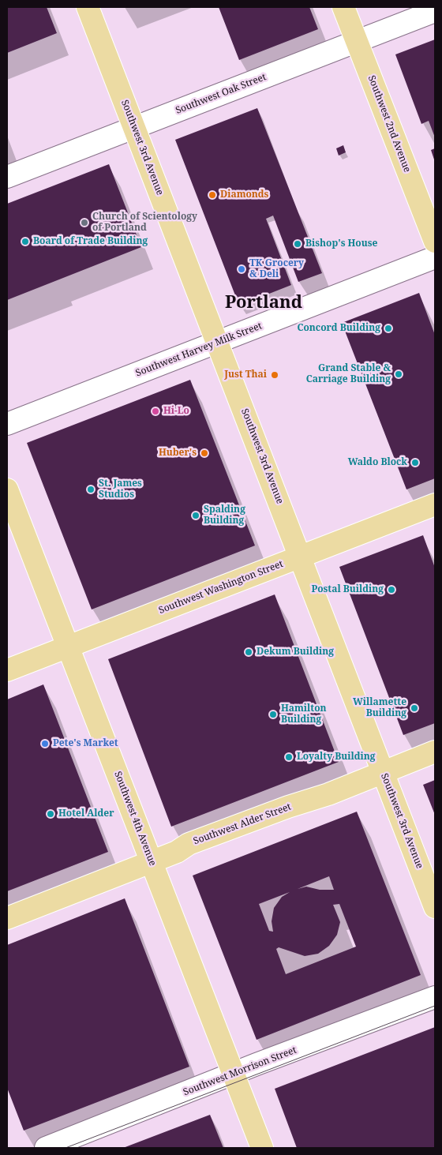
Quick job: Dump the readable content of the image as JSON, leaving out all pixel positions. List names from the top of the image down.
{
  "streets": {
    "main road": [
      "Southwest 2nd Avenue",
      "Southwest 3rd Avenue",
      "Southwest Washington Street",
      "Southwest 4th Avenue",
      "Southwest Alder Street"
    ],
    "street": ["Southwest Oak Street", "Southwest Harvey Milk Street", "Southwest Morrison Street"]
  },
  "crossings": [
    ["Southwest Oak Street", "Southwest 2nd Avenue"],
    ["Southwest Oak Street", "Southwest 3rd Avenue"],
    ["Southwest 3rd Avenue", "Southwest Harvey Milk Street"],
    ["Southwest 3rd Avenue", "Southwest Washington Street"],
    ["Southwest 3rd Avenue", "Southwest Alder Street"],
    ["Southwest Washington Street", "Southwest 4th Avenue"],
    ["Southwest 4th Avenue", "Southwest Alder Street"],
    ["Southwest 4th Avenue", "Southwest Morrison Street"]
  ],
  "districts": ["Portland"],
  "places": [
    "Diamonds",
    "Church of Scientology of Portland",
    "Board of Trade Building",
    "Bishop's House",
    "TK Grocery & Deli",
    "Concord Building",
    "Grand Stable & Carriage Building",
    "Just Thai",
    "Hi-Lo",
    "Huber's",
    "Waldo Block",
    "St. James Studios",
    "Spalding Building",
    "Postal Building",
    "Dekum Building",
    "Willamette Building",
    "Hamilton Building",
    "Pete's Market",
    "Loyalty Building",
    "Hotel Alder"
  ]
}
